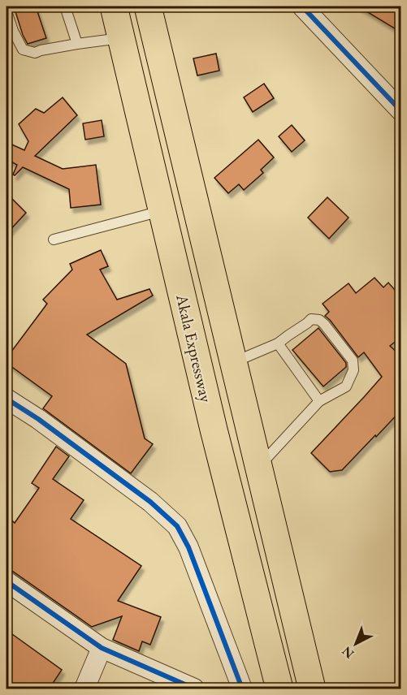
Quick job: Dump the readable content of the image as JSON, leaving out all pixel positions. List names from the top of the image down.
{
  "streets": {
    "main road": ["Akala Expressway"]
  },
  "north": "bottom left"
}
